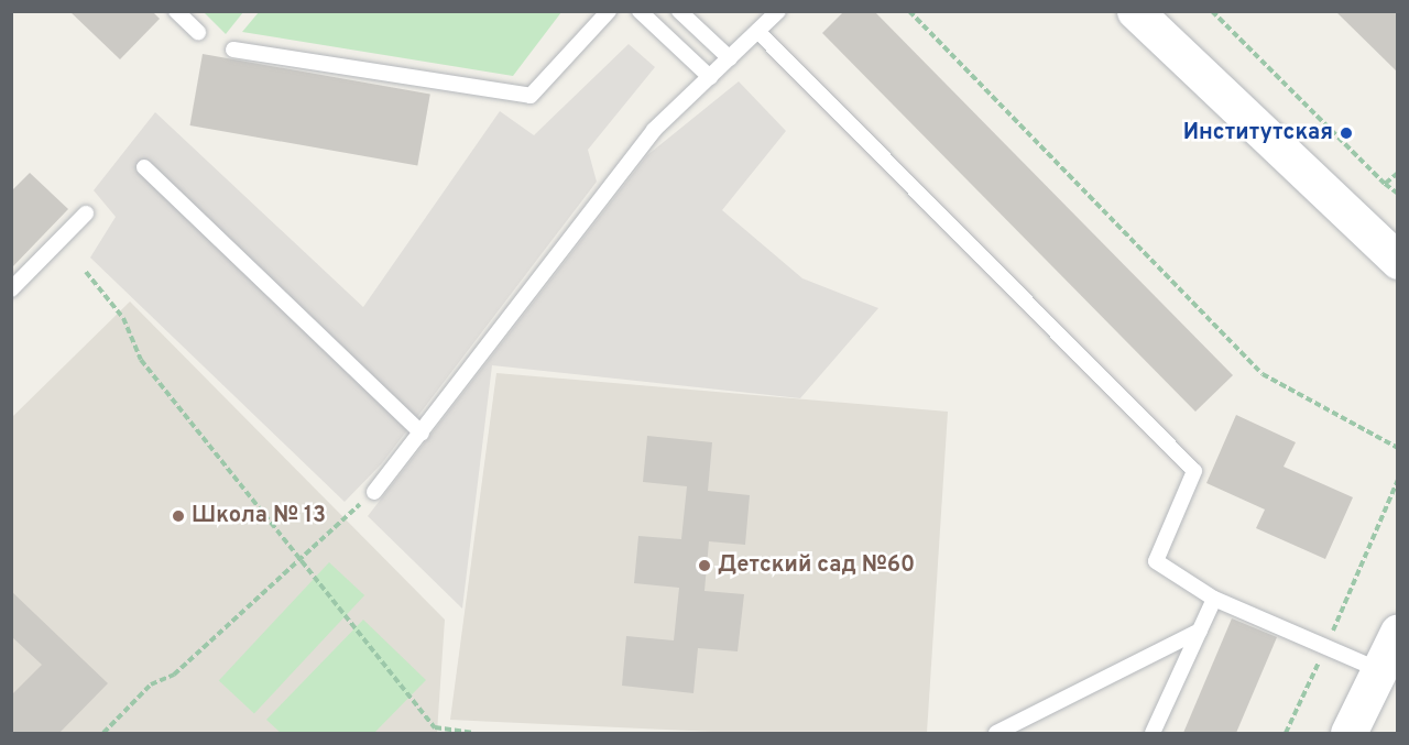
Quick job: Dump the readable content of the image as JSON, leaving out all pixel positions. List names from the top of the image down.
{
  "places": ["Институтская", "Школа № 13", "Детский сад №60"]
}
